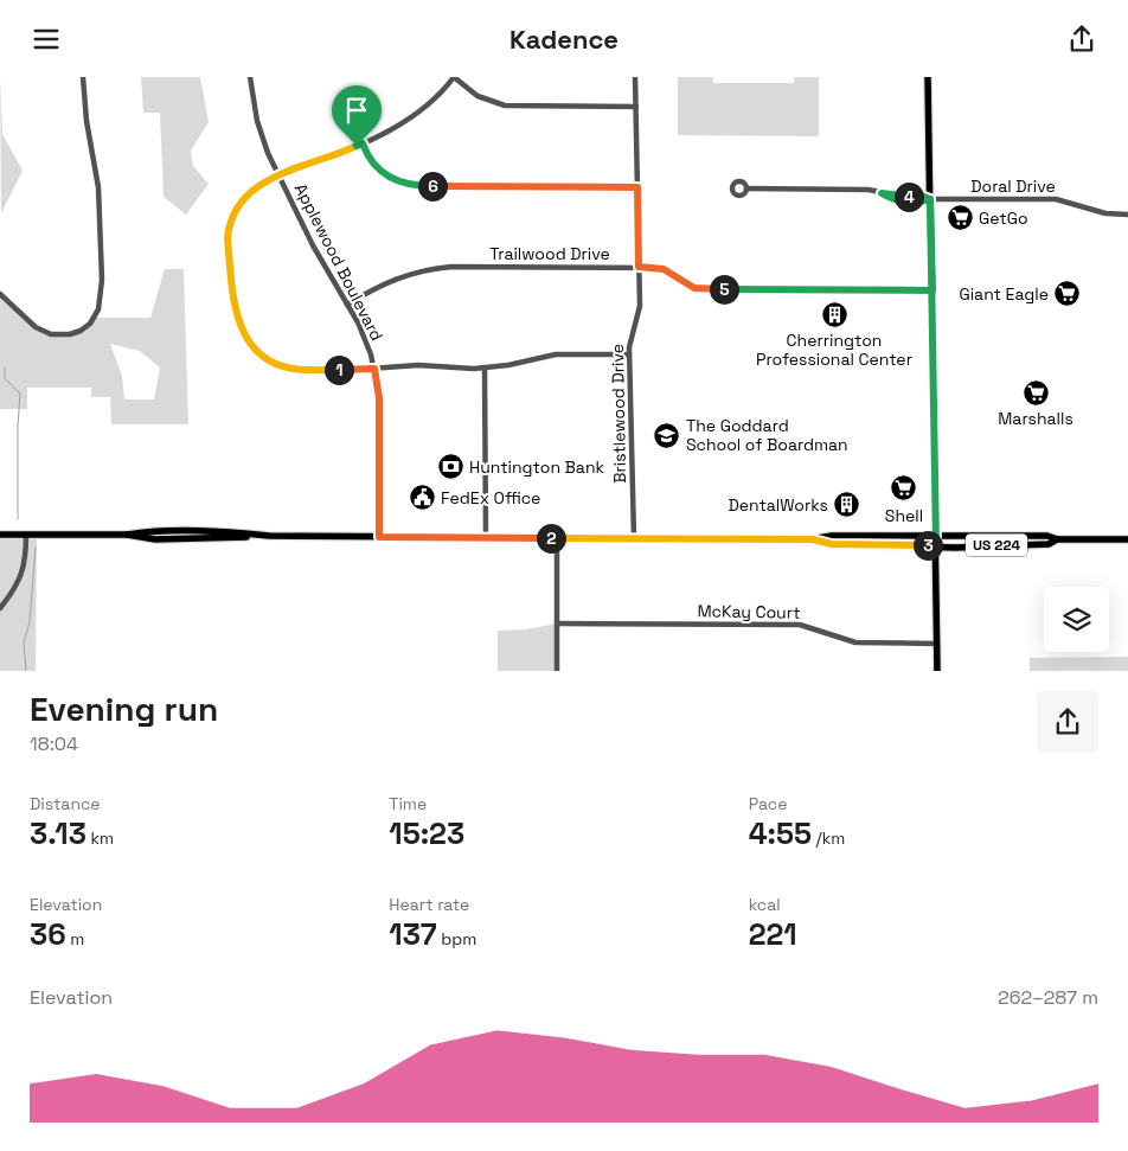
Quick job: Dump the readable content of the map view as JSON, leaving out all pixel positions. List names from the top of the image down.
{
  "streets": {
    "main road": ["US 224"],
    "street": [
      "Doral Drive",
      "Trailwood Drive",
      "Applewood Boulevard",
      "Bristlewood Drive",
      "McKay Court"
    ]
  },
  "crossings": [
    ["Trailwood Drive", "Applewood Boulevard"],
    ["Trailwood Drive", "Bristlewood Drive"],
    ["Applewood Boulevard", "US 224"],
    ["Bristlewood Drive", "US 224"]
  ],
  "places": {
    "supermarket": [
      "GetGo",
      "Giant Eagle",
      "Marshalls",
      "Shell"
    ],
    "building": ["Cherrington Professional Center", "DentalWorks"],
    "school or university": ["The Goddard School of Boardman"],
    "bank": ["Huntington Bank"],
    "public building": ["FedEx Office"]
  },
  "page": {
    "header": "Kadence",
    "pins": [
      "6",
      "4",
      "5",
      "1",
      "2",
      "3"
    ],
    "heading": ["Evening run", "18:04"],
    "stats": [
      ["Distance", "3.13 km"],
      ["Time", "15:23"],
      ["Pace", "4:55 /km"],
      ["Elevation", "36 m"],
      ["Heart rate", "137 bpm"],
      ["kcal", "221"]
    ],
    "chart": ["Elevation", "262–287 m"]
  }
}
